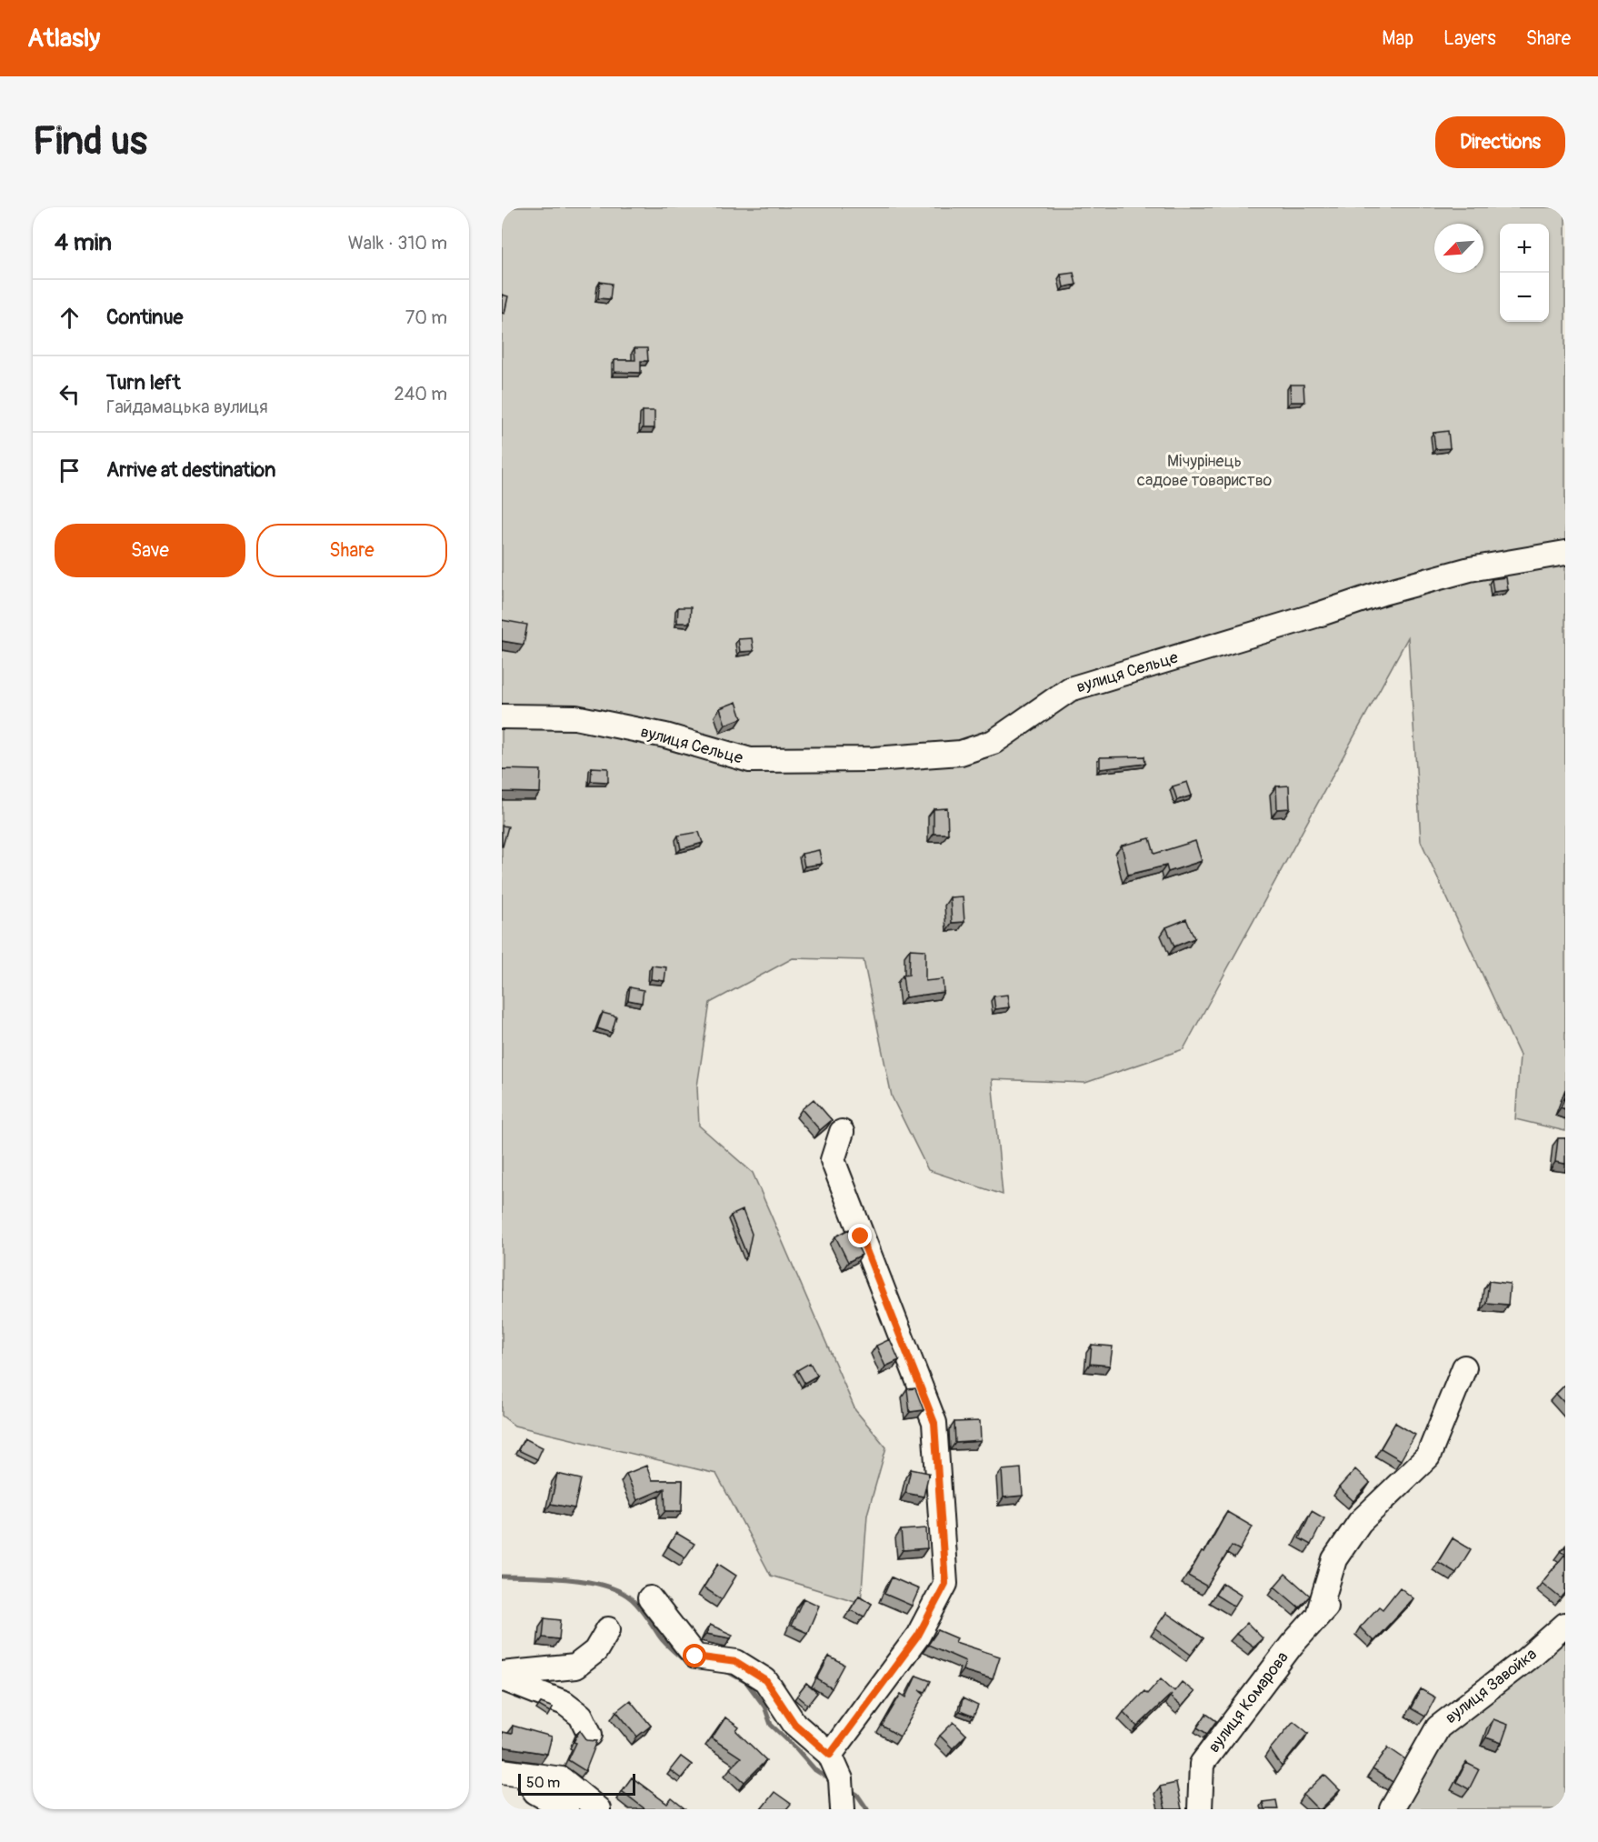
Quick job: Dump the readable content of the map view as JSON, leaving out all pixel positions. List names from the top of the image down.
{
  "streets": {
    "street": ["вулиця Сельце", "вулиця Завойка", "вулиця Комарова"]
  },
  "parks": ["Мічурінець садове товариство"],
  "scale_bar": "50 m",
  "north": "bottom left",
  "page": {
    "header": "Atlasly",
    "nav": ["Map", "Layers", "Share"],
    "buttons": [
      "Directions",
      ["Save", "Share"]
    ],
    "title": "Find us",
    "heading": ["4 min", "Walk · 310 m"],
    "map_buttons": ["+", "−"],
    "list": [
      ["Continue", "70 m"],
      ["Turn left", "Гайдамацька вулиця", "240 m"],
      "Arrive at destination"
    ],
    "scale": "50 m"
  }
}
